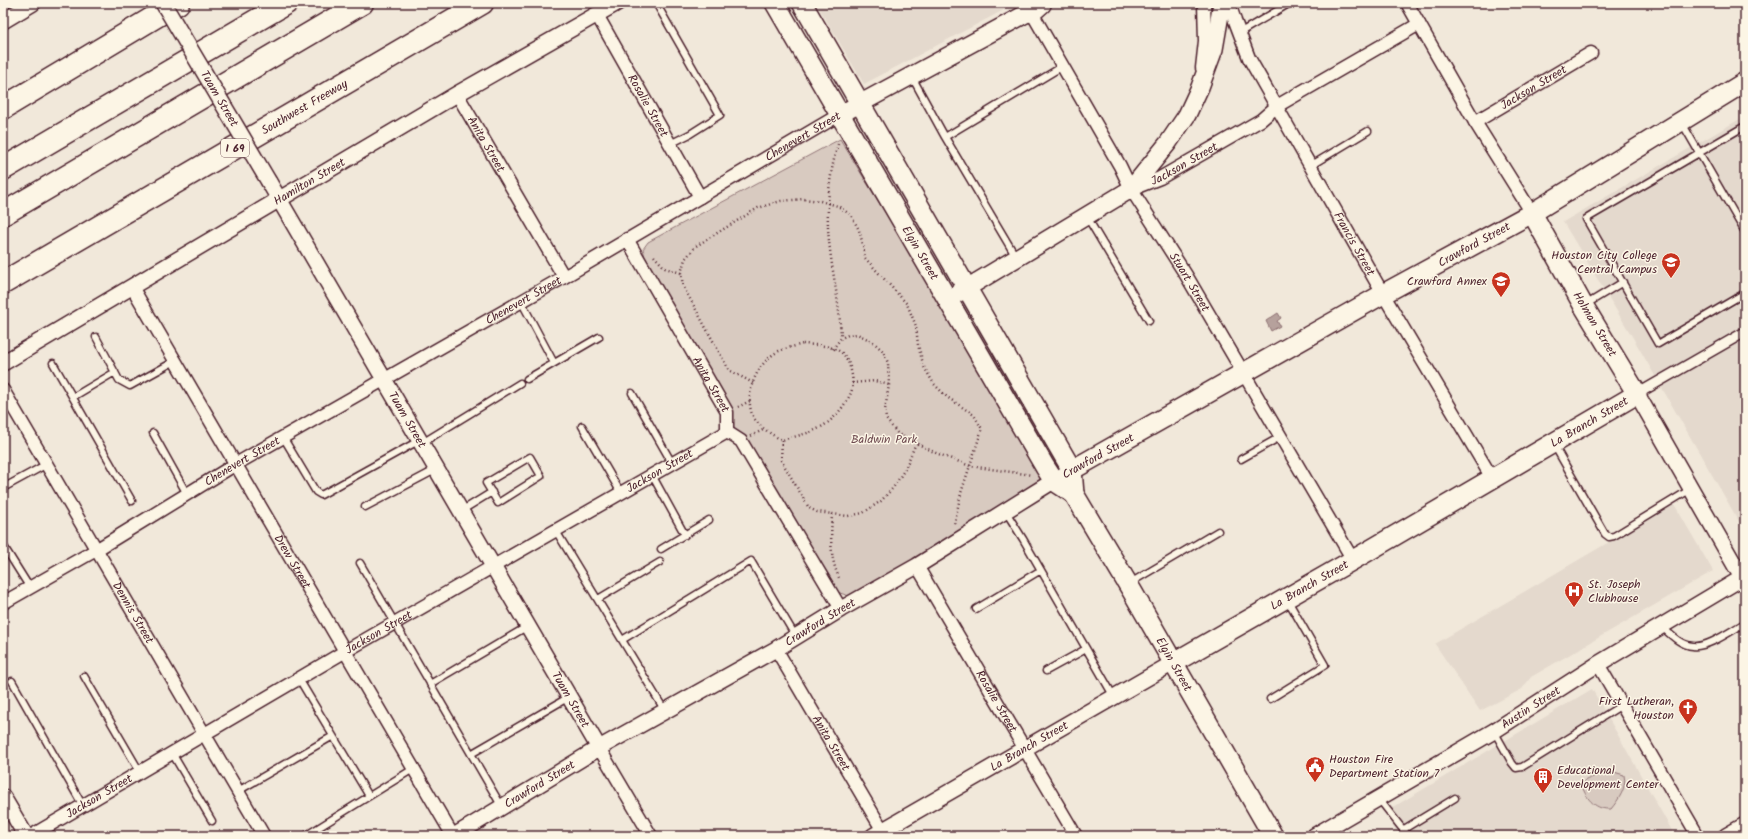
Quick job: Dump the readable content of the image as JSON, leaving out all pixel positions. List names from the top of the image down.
{
  "streets": {
    "highway": ["Southwest Freeway", "I 69"],
    "main road": [
      "Jackson Street",
      "Chenevert Street",
      "Crawford Street",
      "Elgin Street",
      "Holman Street",
      "La Branch Street"
    ],
    "street": [
      "Tuam Street",
      "Rosalie Street",
      "Anita Street",
      "Hamilton Street",
      "Francis Street",
      "Stuart Street",
      "Drew Street",
      "Dennis Street",
      "Austin Street"
    ]
  },
  "crossings": [
    ["Jackson Street", "Tuam Street"],
    ["Jackson Street", "Anita Street"],
    ["Jackson Street", "Francis Street"],
    ["Jackson Street", "Elgin Street"],
    ["Jackson Street", "Stuart Street"],
    ["Jackson Street", "Holman Street"],
    ["Jackson Street", "Drew Street"],
    ["Jackson Street", "Dennis Street"],
    ["Tuam Street", "Chenevert Street"],
    ["Tuam Street", "Hamilton Street"],
    ["Tuam Street", "Crawford Street"],
    ["Rosalie Street", "Chenevert Street"],
    ["Rosalie Street", "Hamilton Street"],
    ["Rosalie Street", "Crawford Street"],
    ["Rosalie Street", "La Branch Street"],
    ["Chenevert Street", "Anita Street"],
    ["Chenevert Street", "Elgin Street"],
    ["Chenevert Street", "Stuart Street"],
    ["Chenevert Street", "Drew Street"],
    ["Chenevert Street", "Dennis Street"],
    ["Anita Street", "Hamilton Street"],
    ["Anita Street", "Crawford Street"],
    ["Anita Street", "La Branch Street"],
    ["Hamilton Street", "Drew Street"],
    ["Francis Street", "Crawford Street"],
    ["Francis Street", "La Branch Street"],
    ["Crawford Street", "Elgin Street"],
    ["Crawford Street", "Stuart Street"],
    ["Crawford Street", "Holman Street"],
    ["Crawford Street", "Drew Street"],
    ["Elgin Street", "La Branch Street"],
    ["Stuart Street", "La Branch Street"],
    ["Holman Street", "La Branch Street"],
    ["Holman Street", "Austin Street"]
  ],
  "parks": ["Baldwin Park"],
  "places": {
    "school or university": ["Houston City College Central Campus", "Crawford Annex"],
    "hospital": ["St. Joseph Clubhouse"],
    "church": ["First Lutheran, Houston"],
    "public building": ["Houston Fire Department Station 7"],
    "building": ["Educational Development Center"]
  }
}
